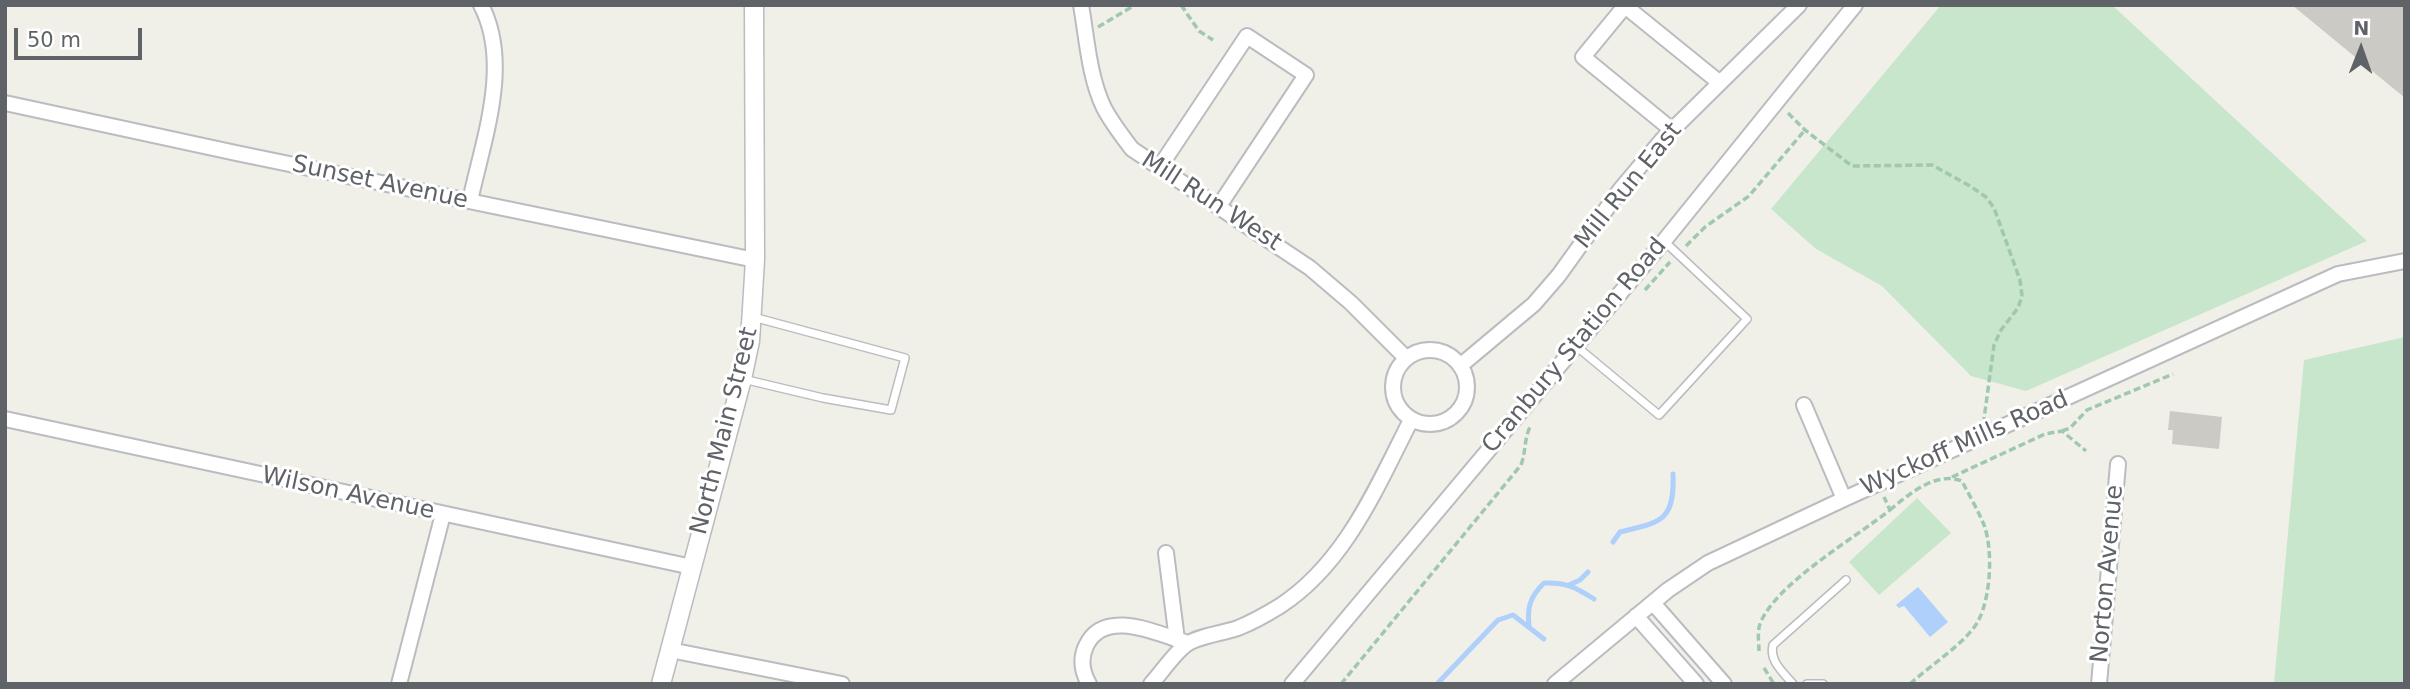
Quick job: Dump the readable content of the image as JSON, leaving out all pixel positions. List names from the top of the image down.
{
  "streets": {
    "street": [
      "Sunset Avenue",
      "Mill Run East",
      "Mill Run West",
      "Cranbury Station Road",
      "North Main Street",
      "Wyckoff Mills Road",
      "Wilson Avenue",
      "Norton Avenue"
    ]
  },
  "crossings": [
    ["Sunset Avenue", "North Main Street"],
    ["Mill Run East", "Mill Run West"],
    ["North Main Street", "Wilson Avenue"]
  ],
  "scale_bar": "50 m",
  "north": "top"
}
